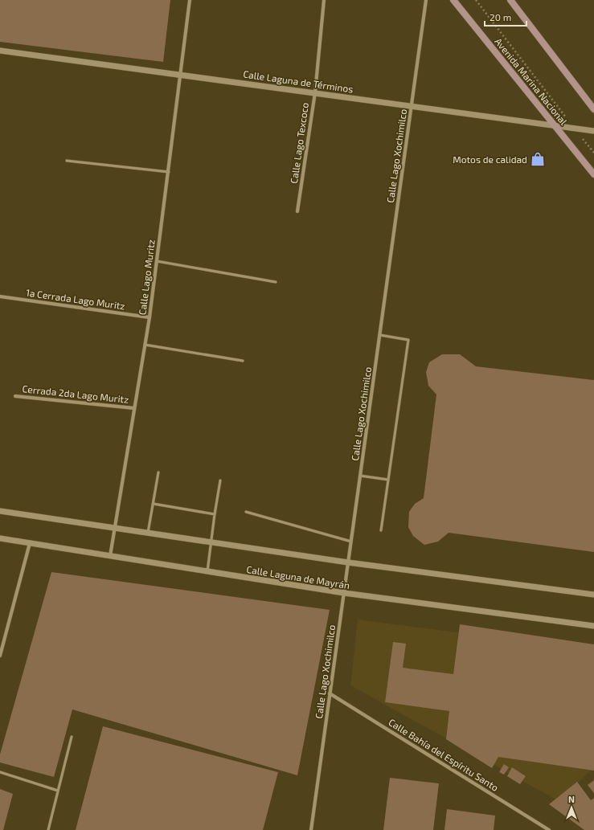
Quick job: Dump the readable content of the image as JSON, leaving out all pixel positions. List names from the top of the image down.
{
  "streets": {
    "main road": ["Avenida Marina Nacional"],
    "street": [
      "Calle Laguna de Términos",
      "Calle Lago Texcoco",
      "Calle Lago Xochimilco",
      "Calle Lago Muritz",
      "1a Cerrada Lago Muritz",
      "Cerrada 2da Lago Muritz",
      "Calle Laguna de Mayrán",
      "Calle Bahía del Espíritu Santo"
    ]
  },
  "crossings": [
    ["Calle Laguna de Términos", "Avenida Marina Nacional"],
    ["Calle Laguna de Términos", "Calle Lago Texcoco"],
    ["Calle Laguna de Términos", "Calle Lago Xochimilco"],
    ["Calle Laguna de Términos", "Calle Lago Muritz"],
    ["Calle Lago Xochimilco", "Calle Laguna de Mayrán"],
    ["Calle Lago Xochimilco", "Calle Bahía del Espíritu Santo"],
    ["Calle Lago Muritz", "1a Cerrada Lago Muritz"],
    ["Calle Lago Muritz", "Cerrada 2da Lago Muritz"],
    ["Calle Lago Muritz", "Calle Laguna de Mayrán"]
  ],
  "places": {
    "shop": ["Motos de calidad"]
  },
  "scale_bar": "20 m",
  "north": "top"
}
